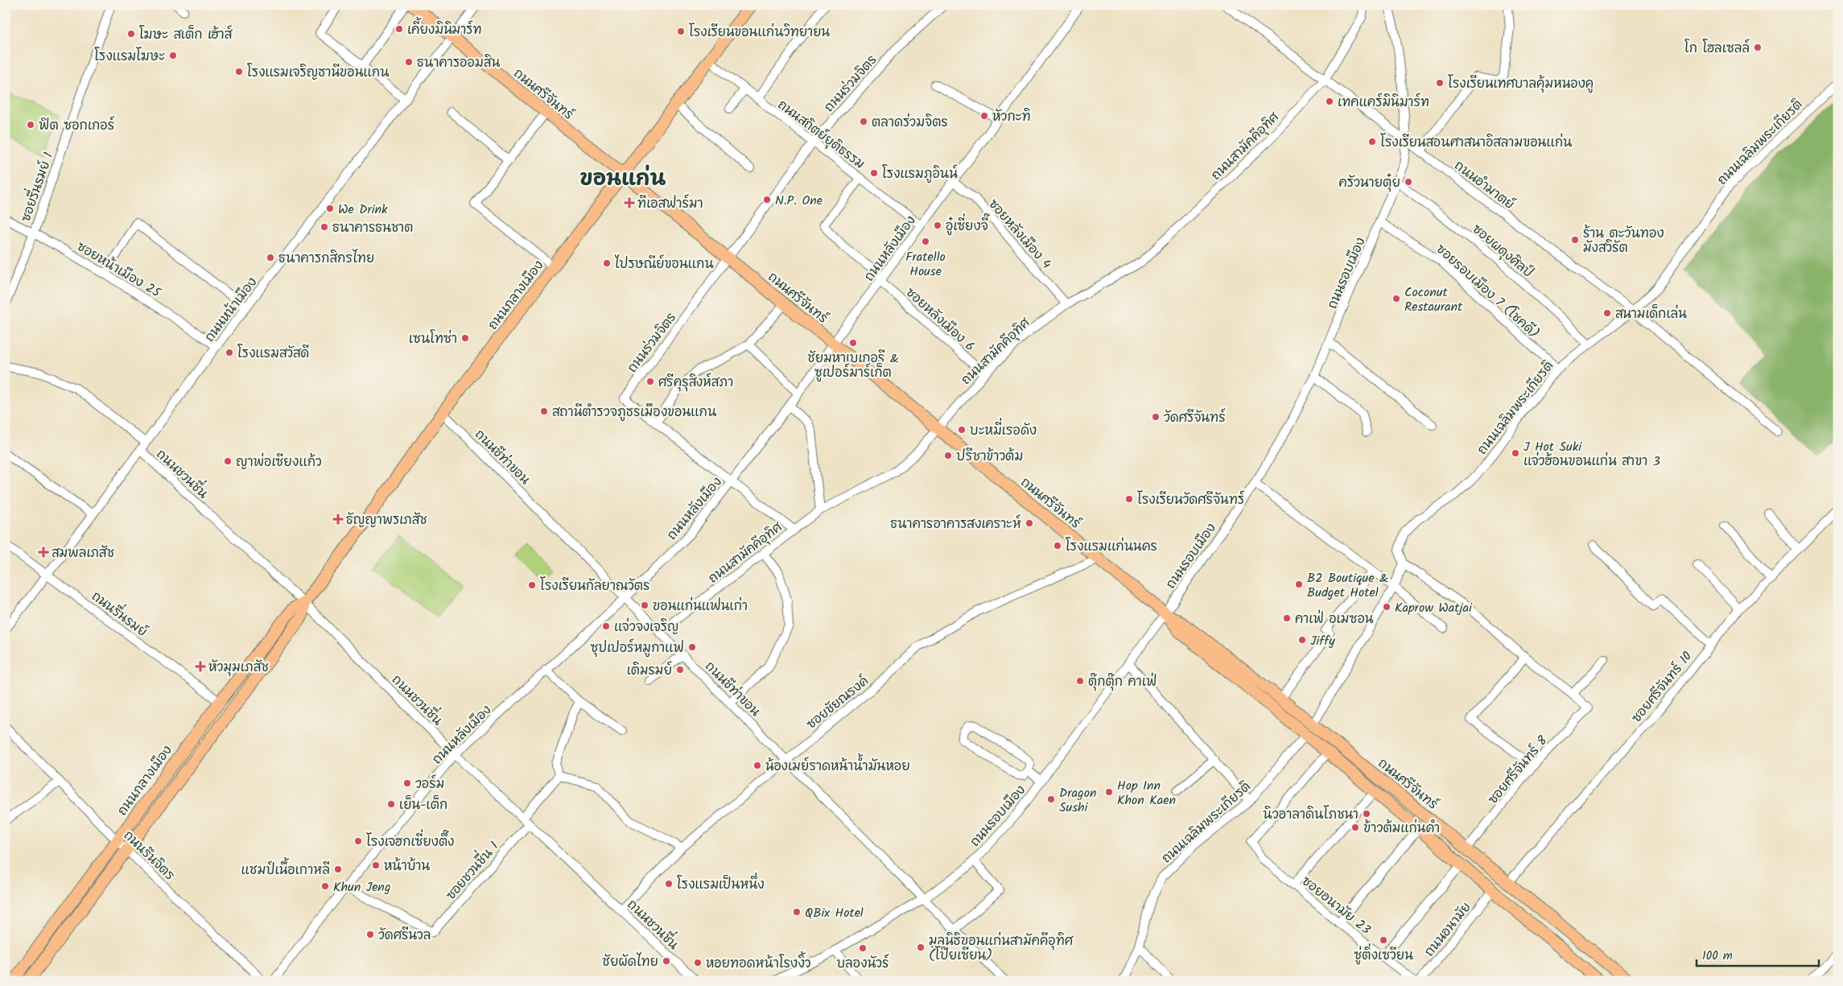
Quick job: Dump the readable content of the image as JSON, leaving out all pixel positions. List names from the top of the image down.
{
  "streets": {
    "main road": ["ถนนศรีจันทร์", "ถนนกลางเมือง"],
    "street": [
      "ถนนร่วมจิตร",
      "ถนนสถิตย์ยุติธรรม",
      "ถนนเฉลิมพระเกียรติ",
      "ถนนสามัคคีอุทิศ",
      "ถนนอำมาตย์",
      "ซอยรื่นรมย์ 1",
      "ซอยหลังเมือง 4",
      "ถนนหลังเมือง",
      "ซอยผดุงศิลป์",
      "ซอยหน้าเมือง 25",
      "ถนนรอบเมือง",
      "ซอยรอบเมือง 7 (โชคดี)",
      "ถนนหน้าเมือง",
      "ซอยหลังเมือง 6",
      "ถนนชีท่าขอน",
      "ถนนชวนชื่น",
      "ถนนรื่นรมย์",
      "ซอยศรีจันทร์ 10",
      "ซอยชัยณรงค์",
      "ซอยศรีจันทร์ 8",
      "ถนนรึนจิตร",
      "ซอยชวนชื่น 1",
      "ซอยอนามัย 23",
      "ถนนอนามัย"
    ]
  },
  "crossings": [
    ["ถนนร่วมจิตร", "ถนนศรีจันทร์"],
    ["ถนนร่วมจิตร", "ถนนสถิตย์ยุติธรรม"],
    ["ถนนศรีจันทร์", "ถนนเฉลิมพระเกียรติ"],
    ["ถนนศรีจันทร์", "ถนนสามัคคีอุทิศ"],
    ["ถนนศรีจันทร์", "ถนนหลังเมือง"],
    ["ถนนศรีจันทร์", "ถนนรอบเมือง"],
    ["ถนนศรีจันทร์", "ถนนกลางเมือง"],
    ["ถนนศรีจันทร์", "ถนนหน้าเมือง"],
    ["ถนนศรีจันทร์", "ซอยศรีจันทร์ 10"],
    ["ถนนศรีจันทร์", "ซอยชัยณรงค์"],
    ["ถนนศรีจันทร์", "ซอยศรีจันทร์ 8"],
    ["ถนนศรีจันทร์", "ซอยอนามัย 23"],
    ["ถนนศรีจันทร์", "ถนนอนามัย"],
    ["ถนนสถิตย์ยุติธรรม", "ถนนหลังเมือง"],
    ["ถนนสถิตย์ยุติธรรม", "ถนนกลางเมือง"],
    ["ถนนสถิตย์ยุติธรรม", "ซอยหลังเมือง 6"],
    ["ถนนเฉลิมพระเกียรติ", "ถนนอำมาตย์"],
    ["ถนนเฉลิมพระเกียรติ", "ซอยผดุงศิลป์"],
    ["ถนนเฉลิมพระเกียรติ", "ซอยรอบเมือง 7 (โชคดี)"],
    ["ถนนสามัคคีอุทิศ", "ถนนอำมาตย์"],
    ["ถนนสามัคคีอุทิศ", "ซอยหลังเมือง 4"],
    ["ถนนสามัคคีอุทิศ", "ซอยหลังเมือง 6"],
    ["ถนนสามัคคีอุทิศ", "ถนนชีท่าขอน"],
    ["ถนนอำมาตย์", "ถนนรอบเมือง"],
    ["ซอยรื่นรมย์ 1", "ซอยหน้าเมือง 25"],
    ["ซอยหลังเมือง 4", "ถนนหลังเมือง"],
    ["ถนนหลังเมือง", "ซอยหลังเมือง 6"],
    ["ถนนหลังเมือง", "ถนนชีท่าขอน"],
    ["ถนนหลังเมือง", "ถนนชวนชื่น"],
    ["ถนนหลังเมือง", "ซอยชวนชื่น 1"],
    ["ซอยผดุงศิลป์", "ถนนรอบเมือง"],
    ["ซอยหน้าเมือง 25", "ถนนหน้าเมือง"],
    ["ถนนรอบเมือง", "ซอยรอบเมือง 7 (โชคดี)"],
    ["ถนนรอบเมือง", "ถนนชีท่าขอน"],
    ["ถนนกลางเมือง", "ถนนชีท่าขอน"],
    ["ถนนกลางเมือง", "ถนนชวนชื่น"],
    ["ถนนกลางเมือง", "ถนนรื่นรมย์"],
    ["ถนนกลางเมือง", "ถนนรึนจิตร"],
    ["ถนนหน้าเมือง", "ถนนชวนชื่น"],
    ["ถนนหน้าเมือง", "ถนนรื่นรมย์"],
    ["ถนนชีท่าขอน", "ซอยชัยณรงค์"],
    ["ถนนชวนชื่น", "ซอยชัยณรงค์"],
    ["ถนนชวนชื่น", "ซอยชวนชื่น 1"]
  ],
  "districts": ["ขอนแก่น"],
  "places": {
    "other": [
      "เคี้ยงมินิมาร์ท",
      "โรงเรียนขอนแก่นวิทยายน",
      "โฆษะ สเต็ก เฮ้าส์",
      "โก โฮลเซลล์",
      "โรงแรมโฆษะ",
      "ธนาคารออมสิน",
      "โรงแรมเจริญธานีขอนแกน",
      "โรงเรียนเทศบาลคุ้มหนองคู",
      "เทคแคร์มินิมาร์ท",
      "หัวกะทิ",
      "ตลาดร่วมจิตร",
      "ฟิต ซอกเกอร์",
      "โรงเรียนสอนศาสนาอิสลามขอนแก่น",
      "โรงแรมภูอินน์",
      "ครัวนายตุ๋ย",
      "N.P. One",
      "We Drink",
      "อู๋เซี่ยงจี๊",
      "ธนาคารธนชาต",
      "ร้าน ตะวันทอง มังสวิรัต",
      "Fratello House",
      "ธนาคารกสิกรไทย",
      "ไปรษณีย์ขอนแกน",
      "Coconut Restaurant",
      "สนามเด็กเล่น",
      "เซนโทซ่า",
      "ชัยมหาเบเกอรี & ซูเปอร์มาร์เก็ต",
      "โรงแรมสวัสดี",
      "ศรีคุรุสิงห์สภา",
      "สถานีตำรวจภูธรเมืองขอนแกน",
      "วัดศรีจันทร์",
      "บะหมี่เรอดัง",
      "J Hot Suki แจ่วฮ้อนขอนแก่น สาขา 3",
      "ปรีชาข้าวต้ม",
      "ญาพ่อเซียงแก้ว",
      "โรงเรียนวัดศรีจันทร์",
      "ธนาคารอาคารสงเคราะห์",
      "โรงแรมแก่นนคร",
      "B2 Boutique & Budget Hotel",
      "โรงเรียนกัลยาณวัตร",
      "ขอนแก่นแฟนเก่า",
      "Kaprow Watjai",
      "คาเฟ่ อเมซอน",
      "แจ่วจงเจริญ",
      "Jiffy",
      "ซุปเปอร์หมูกาแฟ",
      "เติมรมย์",
      "ตุ๊กตุ๊ก คาเฟ่",
      "น้องเมย์ราดหน้าน้ำมันหอย",
      "วอร์ม",
      "Hop Inn Khon Kaen",
      "Dragon Sushi",
      "เย็น-เต็ก",
      "นิวอาลาดินโภชนา",
      "ข้าวต้มแก่นคำ",
      "โรงเจฮกเซี่ยงตึ๊ง",
      "หน้าบ้าน",
      "แชมป์เนื้อเกาหลี",
      "โรงแรมเป็นหนึ่ง",
      "Khun Jeng",
      "QBix Hotel",
      "วัดศรีนวล",
      "ซู่ติ่งเซวียน",
      "มูลนิธิขอนแก่นสามัคคีอุทิศ (โป๊ยเซียน)",
      "บลองนัวร์",
      "ชัยผัดไทย",
      "หอยทอดหน้าโรงงิ้ว"
    ],
    "health": [
      "ทีเอสฟาร์มา",
      "ธัญญาพรเภสัช",
      "สมพลเภสัช",
      "หัวมุมเภสัช"
    ]
  },
  "scale_bar": "100 m"
}
